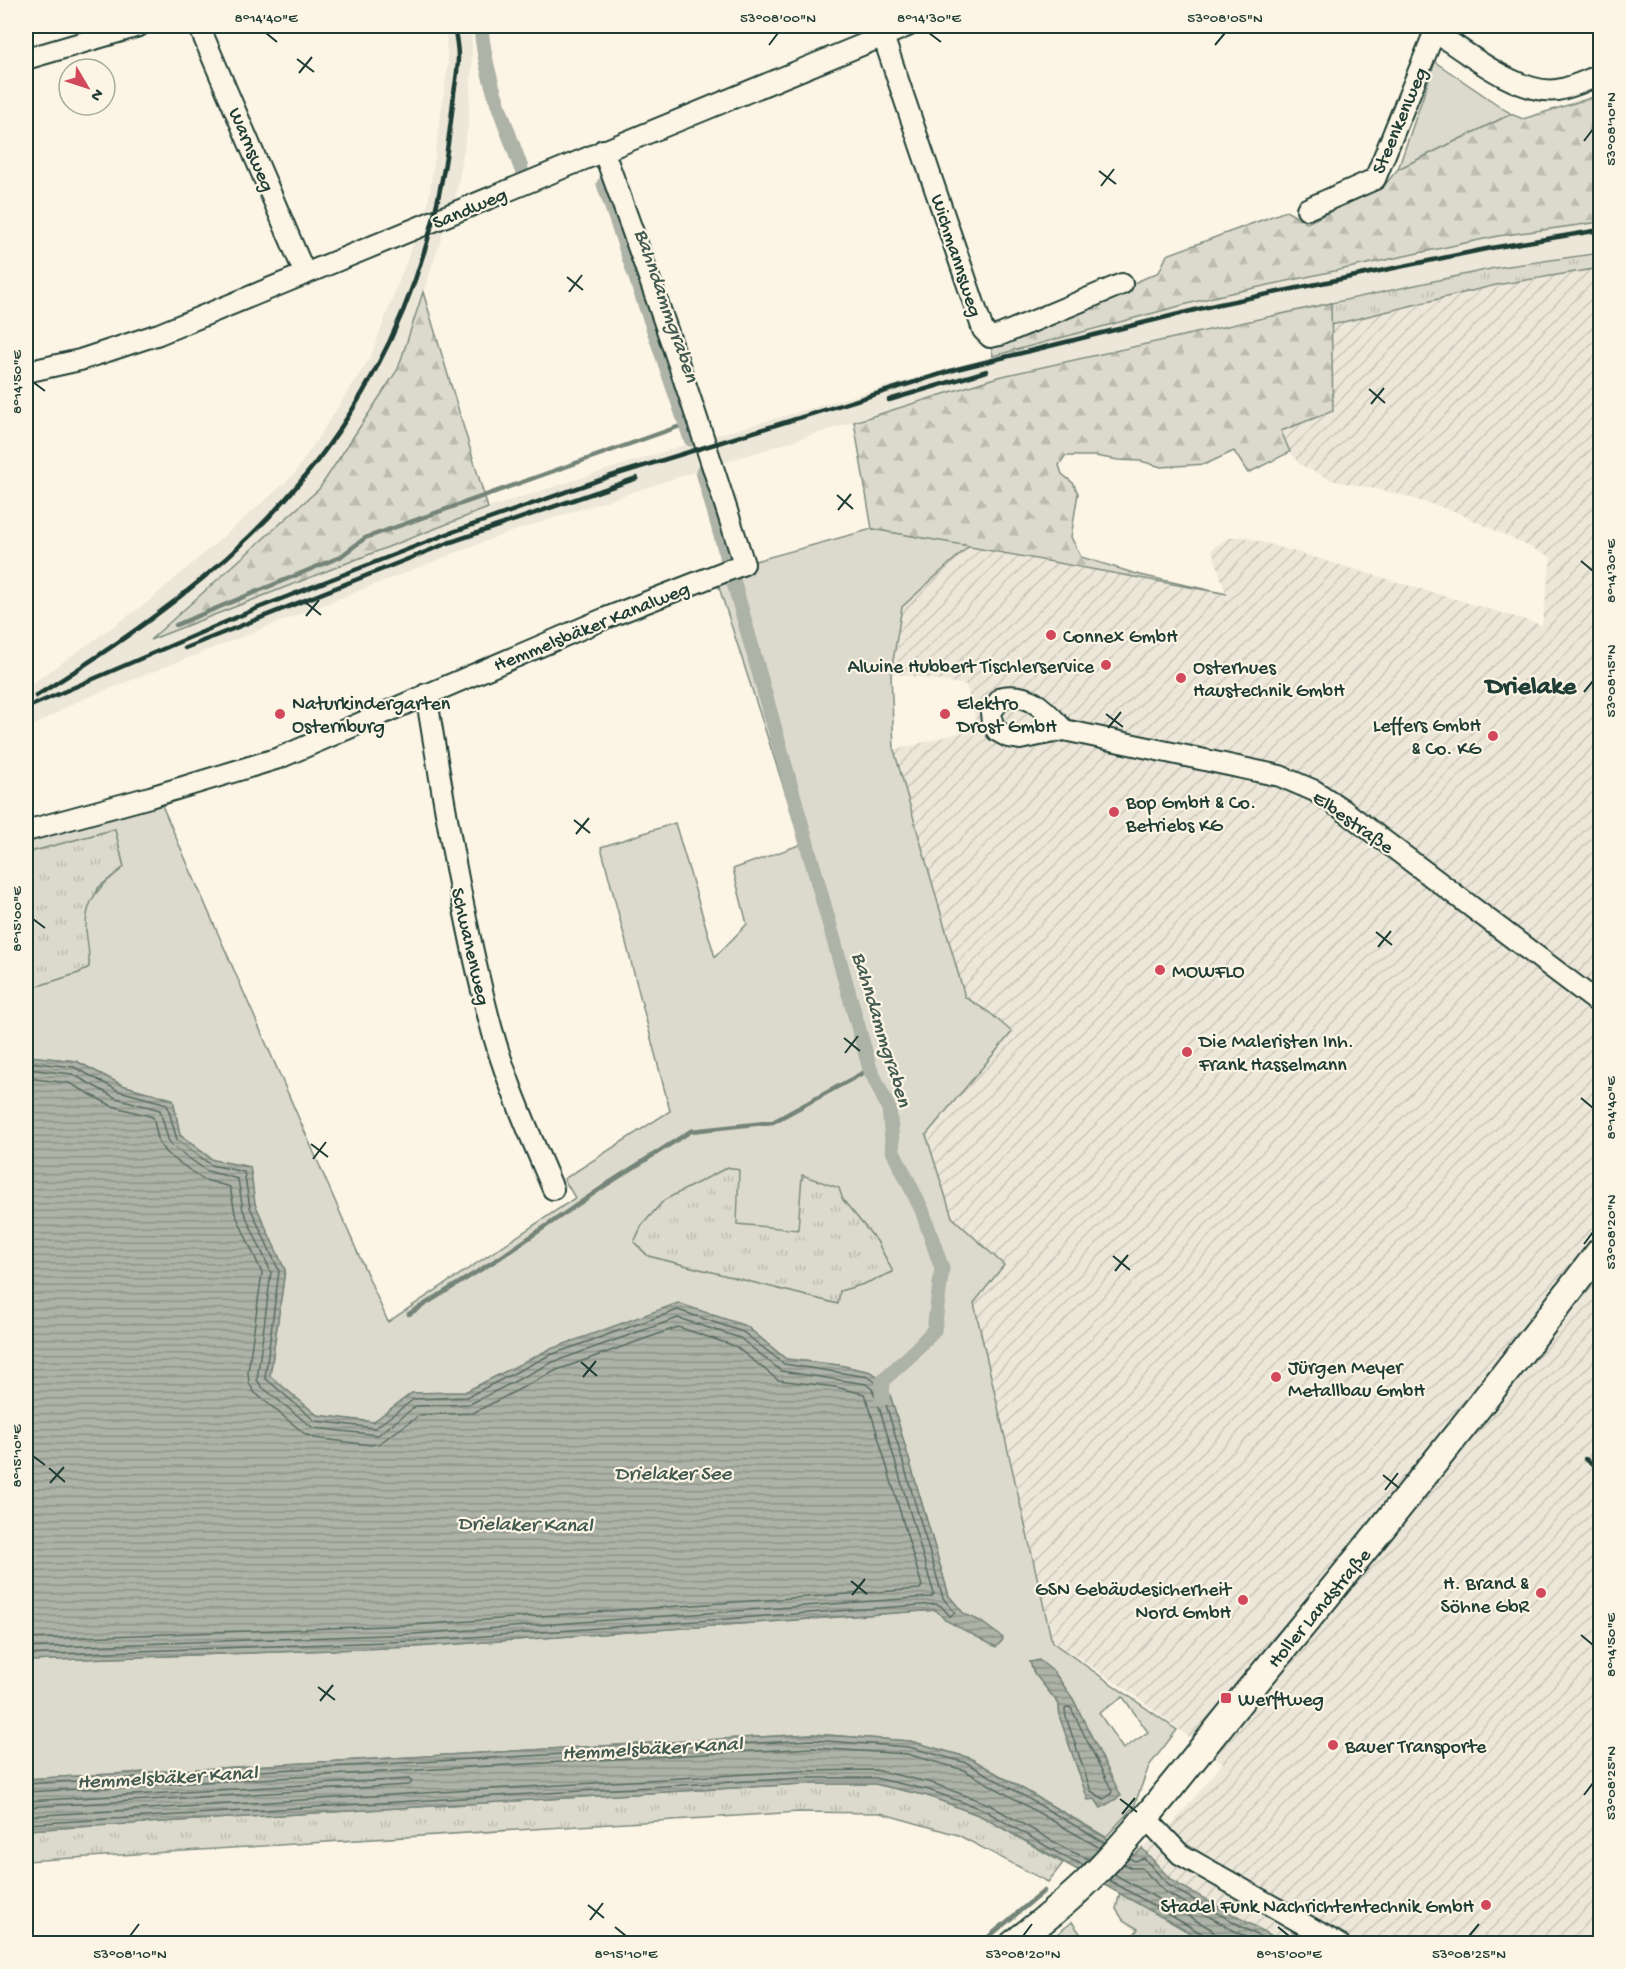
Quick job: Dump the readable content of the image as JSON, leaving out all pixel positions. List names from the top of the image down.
{
  "streets": {
    "main road": ["Holler Landstraße"],
    "street": [
      "Steenkenweg",
      "Warnsweg",
      "Sandweg",
      "Wichmannsweg",
      "Hemmelsbäker Kanalweg",
      "Elbestraße",
      "Schwanenweg"
    ]
  },
  "crossings": [
    ["Warnsweg", "Sandweg"],
    ["Sandweg", "Wichmannsweg"],
    ["Sandweg", "Hemmelsbäker Kanalweg"],
    ["Hemmelsbäker Kanalweg", "Schwanenweg"]
  ],
  "districts": ["Drielake"],
  "water": [
    "Bahndammgraben",
    "Drielaker See",
    "Drielaker Kanal",
    "Hemmelsbäker Kanal"
  ],
  "places": {
    "other": [
      "Connex GmbH",
      "Alwine Hubbert Tischlerservice",
      "Osterhues Haustechnik GmbH",
      "Naturkindergarten Osternburg",
      "Elektro Drost GmbH",
      "Leffers GmbH & Co. KG",
      "Bop GmbH & Co. Betriebs KG",
      "MOWFLO",
      "Die Maleristen Inh. Frank Hasselmann",
      "Jürgen Meyer Metallbau GmbH",
      "H. Brand & Söhne GbR",
      "GSN Gebäudesicherheit Nord GmbH",
      "Bauer Transporte",
      "Stadel Funk Nachrichtentechnik GmbH"
    ],
    "transit": ["Werftweg"]
  },
  "north": "bottom right",
  "coordinates": [
    "8°14'40\"E",
    "53°08'00\"N",
    "8°14'30\"E",
    "53°08'05\"N",
    "53°08'10\"N",
    "8°14'50\"E",
    "53°08'15\"N",
    "8°15'00\"E",
    "53°08'20\"N",
    "8°15'10\"E",
    "53°08'25\"N"
  ]
}
